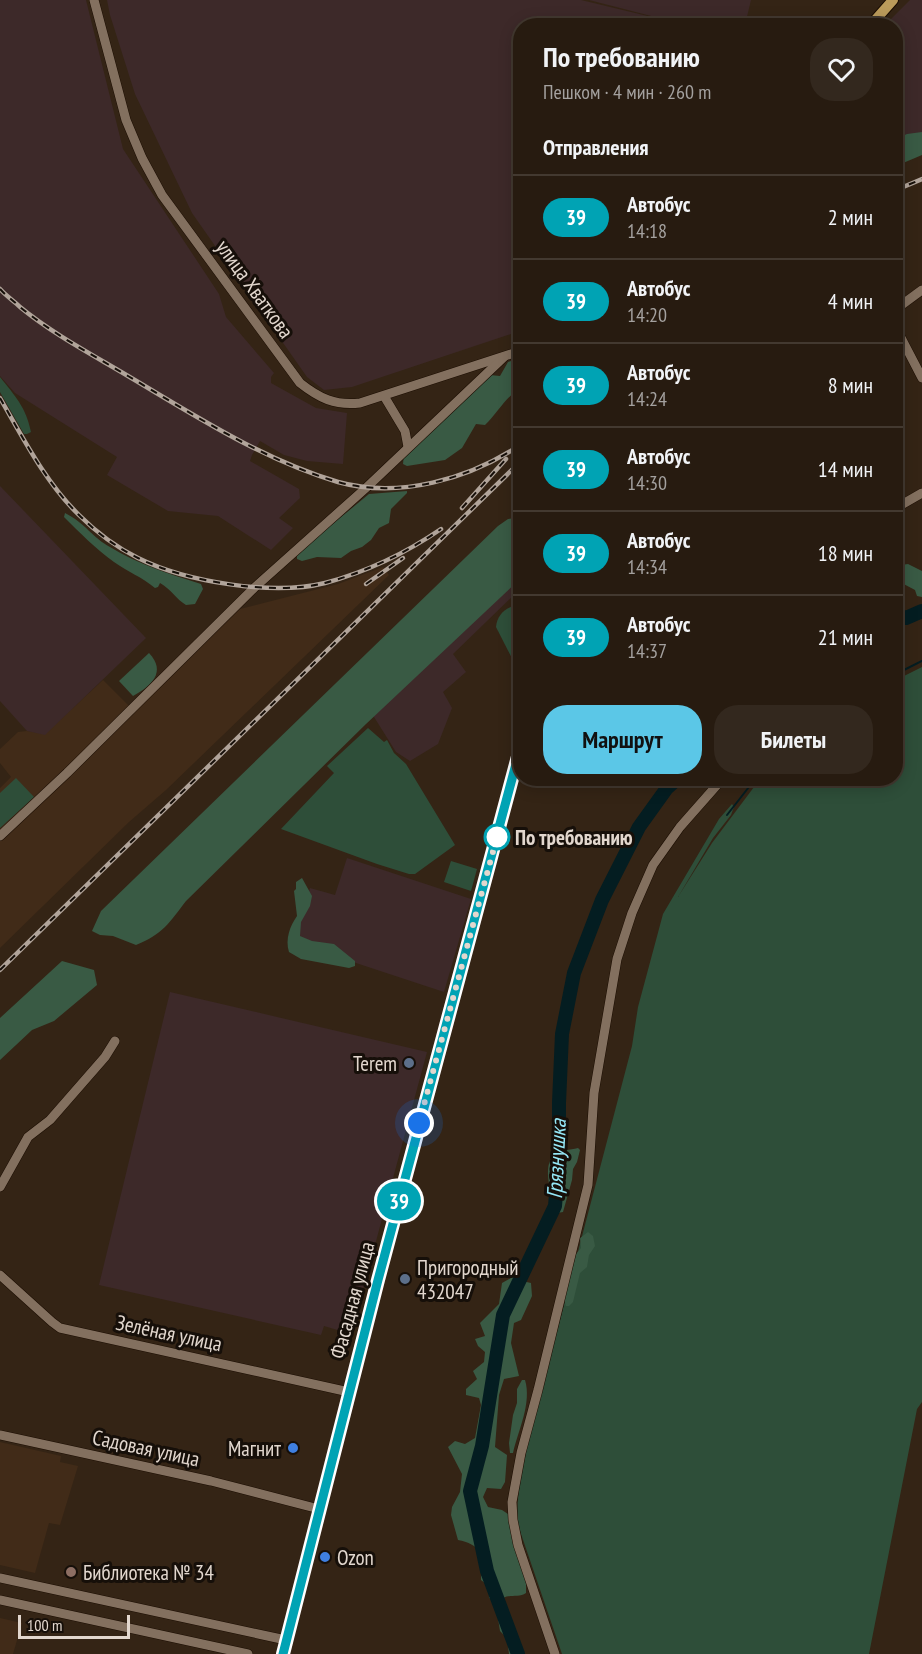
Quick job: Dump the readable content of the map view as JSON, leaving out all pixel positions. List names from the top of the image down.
{
  "streets": {
    "main road": ["Фасадная улица"],
    "street": ["улица Хваткова", "Зелёная улица", "Садовая улица"]
  },
  "crossings": [
    ["Фасадная улица", "Зелёная улица"],
    ["Фасадная улица", "Садовая улица"]
  ],
  "water": ["Грязнушка"],
  "places": [
    "По требованию",
    "Terem",
    "Пригородный 432047",
    "Магнит",
    "Ozon",
    "Библиотека № 34"
  ],
  "lines": ["bus line 39"],
  "scale_bar": "100 m",
  "page": {
    "on_map": "39",
    "heading": [
      ["По требованию", "Пешком · 4 мин · 260 m"],
      "Отправления"
    ],
    "list": [
      {
        "mark": "39",
        "name": "Автобус",
        "note": "14:18",
        "value": "2 мин"
      },
      {
        "mark": "39",
        "name": "Автобус",
        "note": "14:20",
        "value": "4 мин"
      },
      {
        "mark": "39",
        "name": "Автобус",
        "note": "14:24",
        "value": "8 мин"
      },
      {
        "mark": "39",
        "name": "Автобус",
        "note": "14:30",
        "value": "14 мин"
      },
      {
        "mark": "39",
        "name": "Автобус",
        "note": "14:34",
        "value": "18 мин"
      },
      {
        "mark": "39",
        "name": "Автобус",
        "note": "14:37",
        "value": "21 мин"
      }
    ],
    "buttons": ["Маршрут", "Билеты"],
    "scale": "100 m"
  }
}
